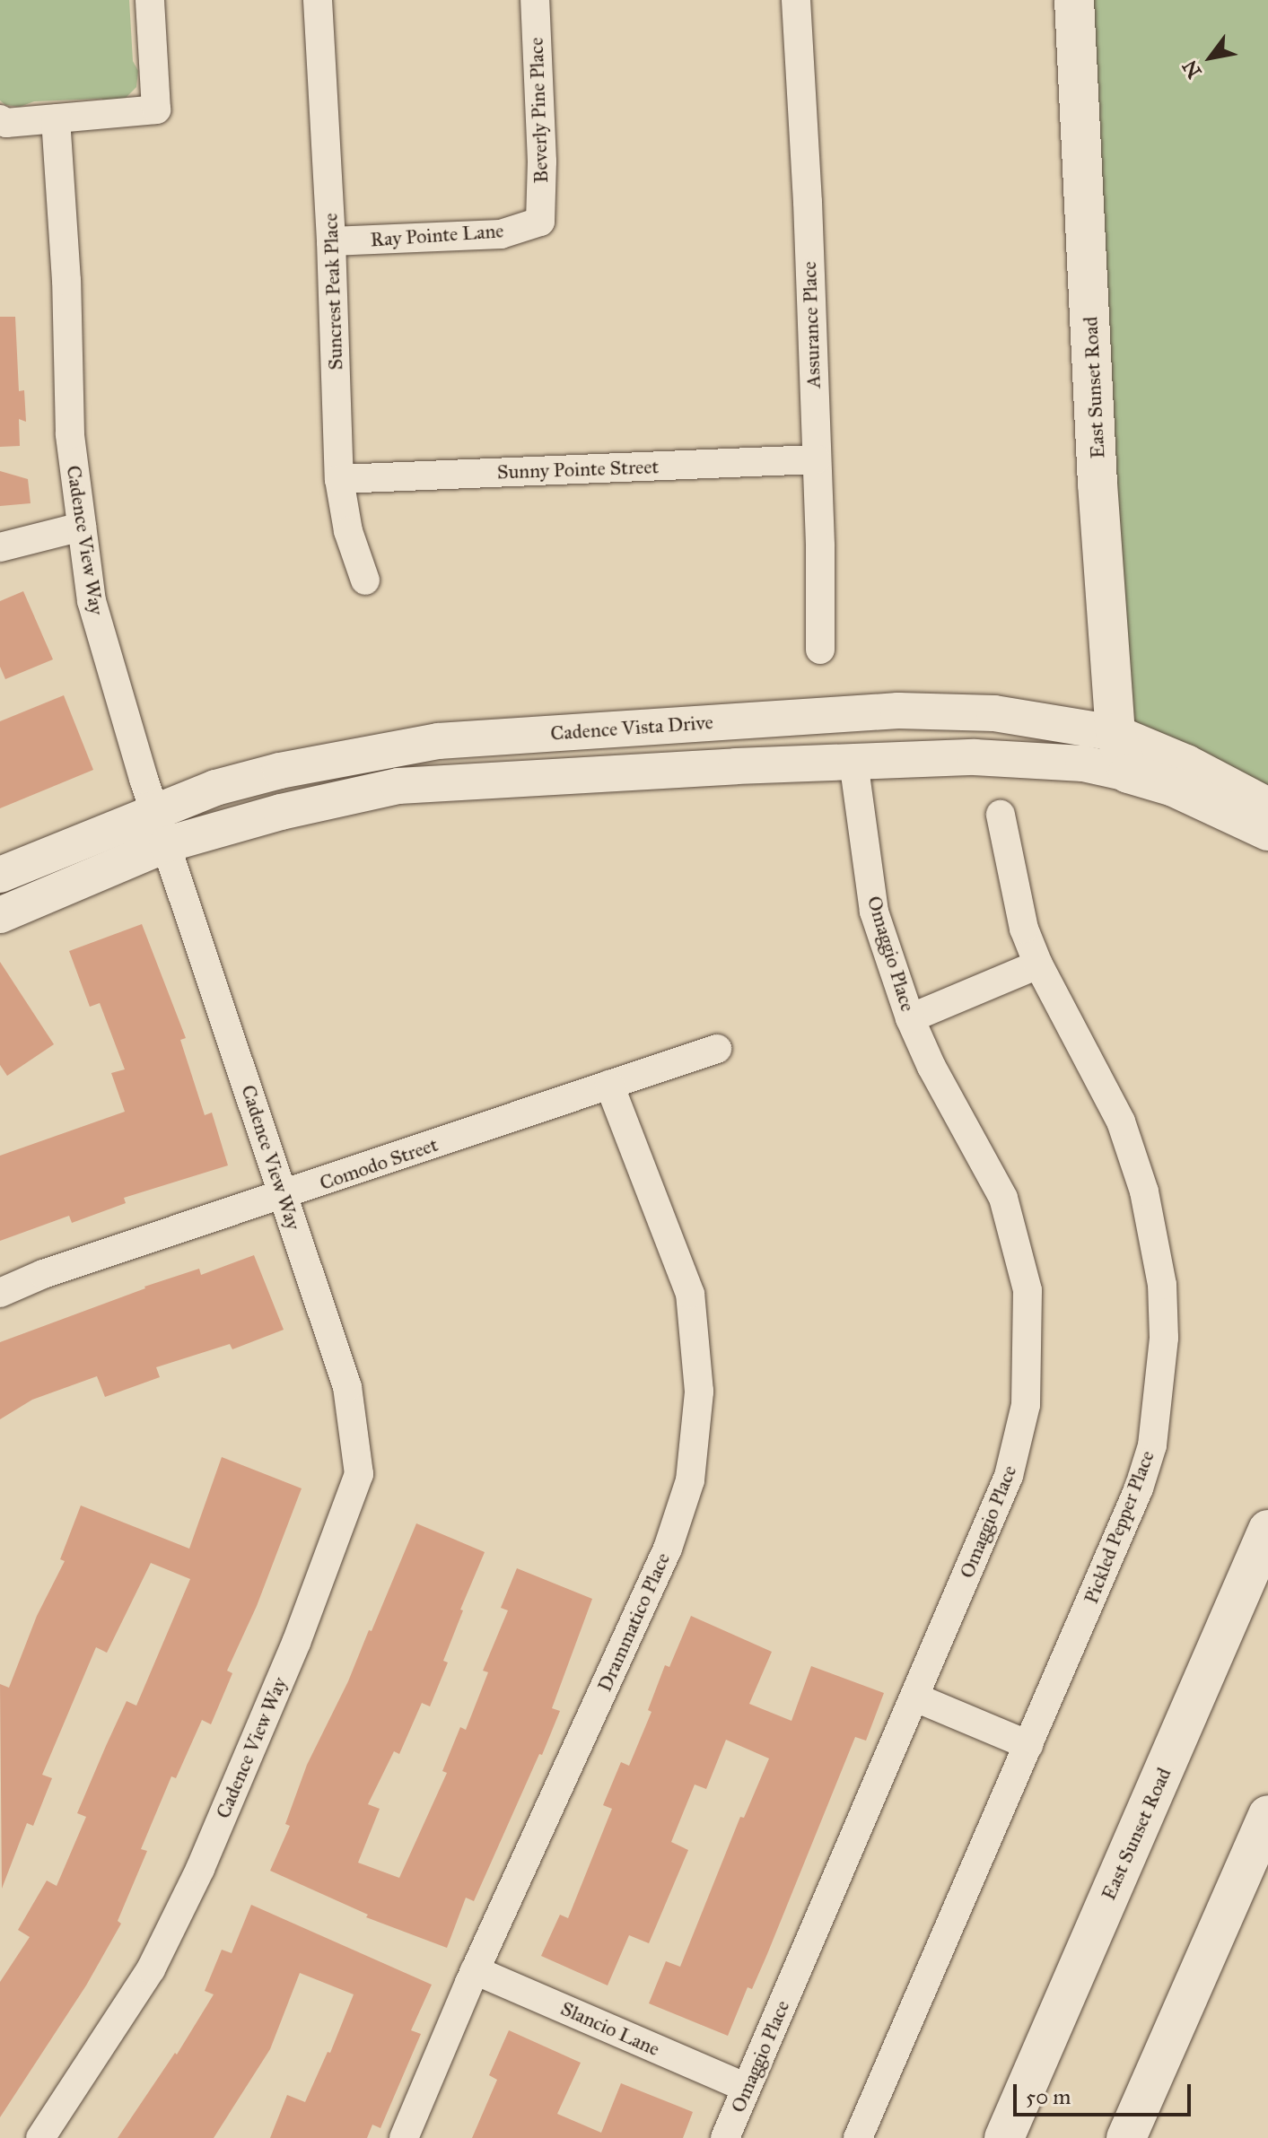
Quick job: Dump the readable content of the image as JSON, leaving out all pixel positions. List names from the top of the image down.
{
  "streets": {
    "main road": ["East Sunset Road"],
    "street": [
      "Beverly Pine Place",
      "Ray Pointe Lane",
      "Suncrest Peak Place",
      "Assurance Place",
      "Sunny Pointe Street",
      "Cadence View Way",
      "Cadence Vista Drive",
      "Omaggio Place",
      "Comodo Street",
      "Pickled Pepper Place",
      "Drammatico Place",
      "Slancio Lane"
    ]
  },
  "crossings": [
    ["Beverly Pine Place", "Ray Pointe Lane"],
    ["Ray Pointe Lane", "Suncrest Peak Place"],
    ["Suncrest Peak Place", "Sunny Pointe Street"],
    ["Assurance Place", "Sunny Pointe Street"],
    ["East Sunset Road", "Cadence Vista Drive"],
    ["Cadence View Way", "Cadence Vista Drive"],
    ["Cadence View Way", "Comodo Street"],
    ["Omaggio Place", "Slancio Lane"],
    ["Comodo Street", "Drammatico Place"],
    ["Drammatico Place", "Slancio Lane"]
  ],
  "scale_bar": "50 m",
  "north": "bottom left"
}
